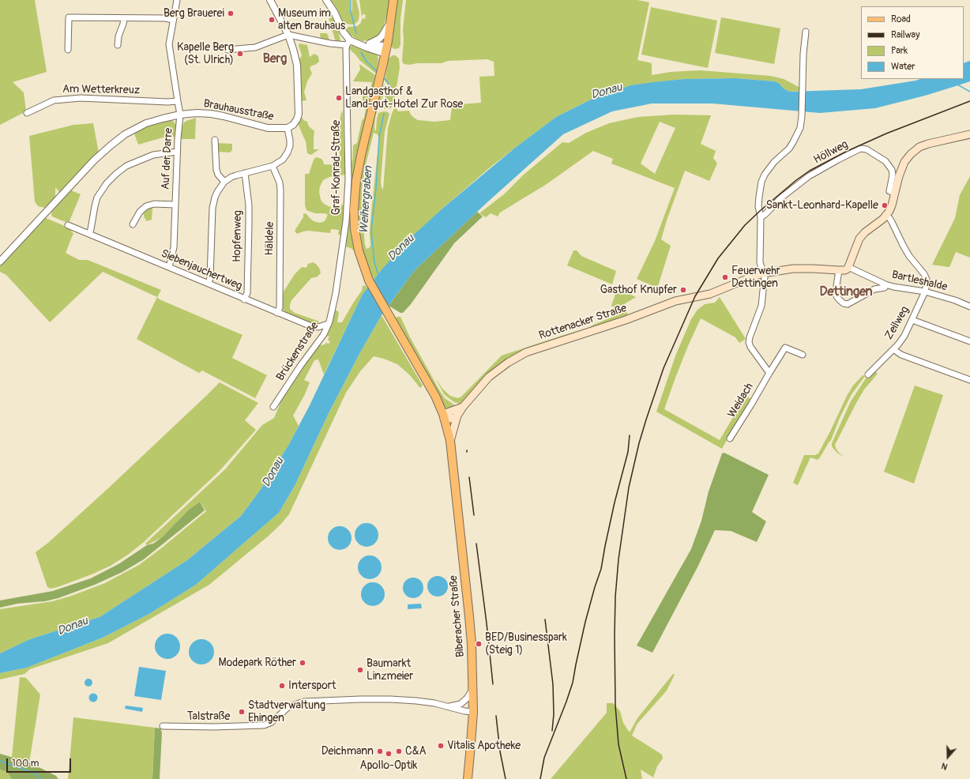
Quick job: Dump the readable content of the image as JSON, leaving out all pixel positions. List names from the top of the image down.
{
  "streets": {
    "main road": ["Rottenacker Straße", "Biberacher Straße"],
    "street": [
      "Am Wetterkreuz",
      "Brauhausstraße",
      "Höllweg",
      "Auf der Darre",
      "Graf-Konrad-Straße",
      "Hopfenweg",
      "Häldele",
      "Siebenjauchertweg",
      "Bartleshalde",
      "Zeilweg",
      "Brückenstraße",
      "Weidach",
      "Talstraße"
    ]
  },
  "crossings": [
    ["Am Wetterkreuz", "Auf der Darre"],
    ["Brauhausstraße", "Auf der Darre"],
    ["Auf der Darre", "Siebenjauchertweg"],
    ["Graf-Konrad-Straße", "Brückenstraße"],
    ["Hopfenweg", "Siebenjauchertweg"],
    ["Häldele", "Siebenjauchertweg"],
    ["Siebenjauchertweg", "Brückenstraße"],
    ["Bartleshalde", "Rottenacker Straße"],
    ["Bartleshalde", "Zeilweg"],
    ["Rottenacker Straße", "Biberacher Straße"],
    ["Biberacher Straße", "Talstraße"]
  ],
  "districts": ["Berg", "Dettingen"],
  "water": ["Donau", "Weihergraben"],
  "places": [
    "Berg Brauerei",
    "Museum im alten Brauhaus",
    "Kapelle Berg (St. Ulrich)",
    "Landgasthof & Land-gut-Hotel Zur Rose",
    "Sankt-Leonhard-Kapelle",
    "Feuerwehr Dettingen",
    "Gasthof Knupfer",
    "BED/Businesspark (Steig 1)",
    "Modepark Röther",
    "Baumarkt Linzmeier",
    "Intersport",
    "Stadtverwaltung Ehingen",
    "Vitalis Apotheke",
    "Deichmann",
    "C&A",
    "Apollo-Optik"
  ],
  "legend": [
    "Road",
    "Railway",
    "Park",
    "Water"
  ],
  "scale_bar": "100 m",
  "north": "bottom"
}
